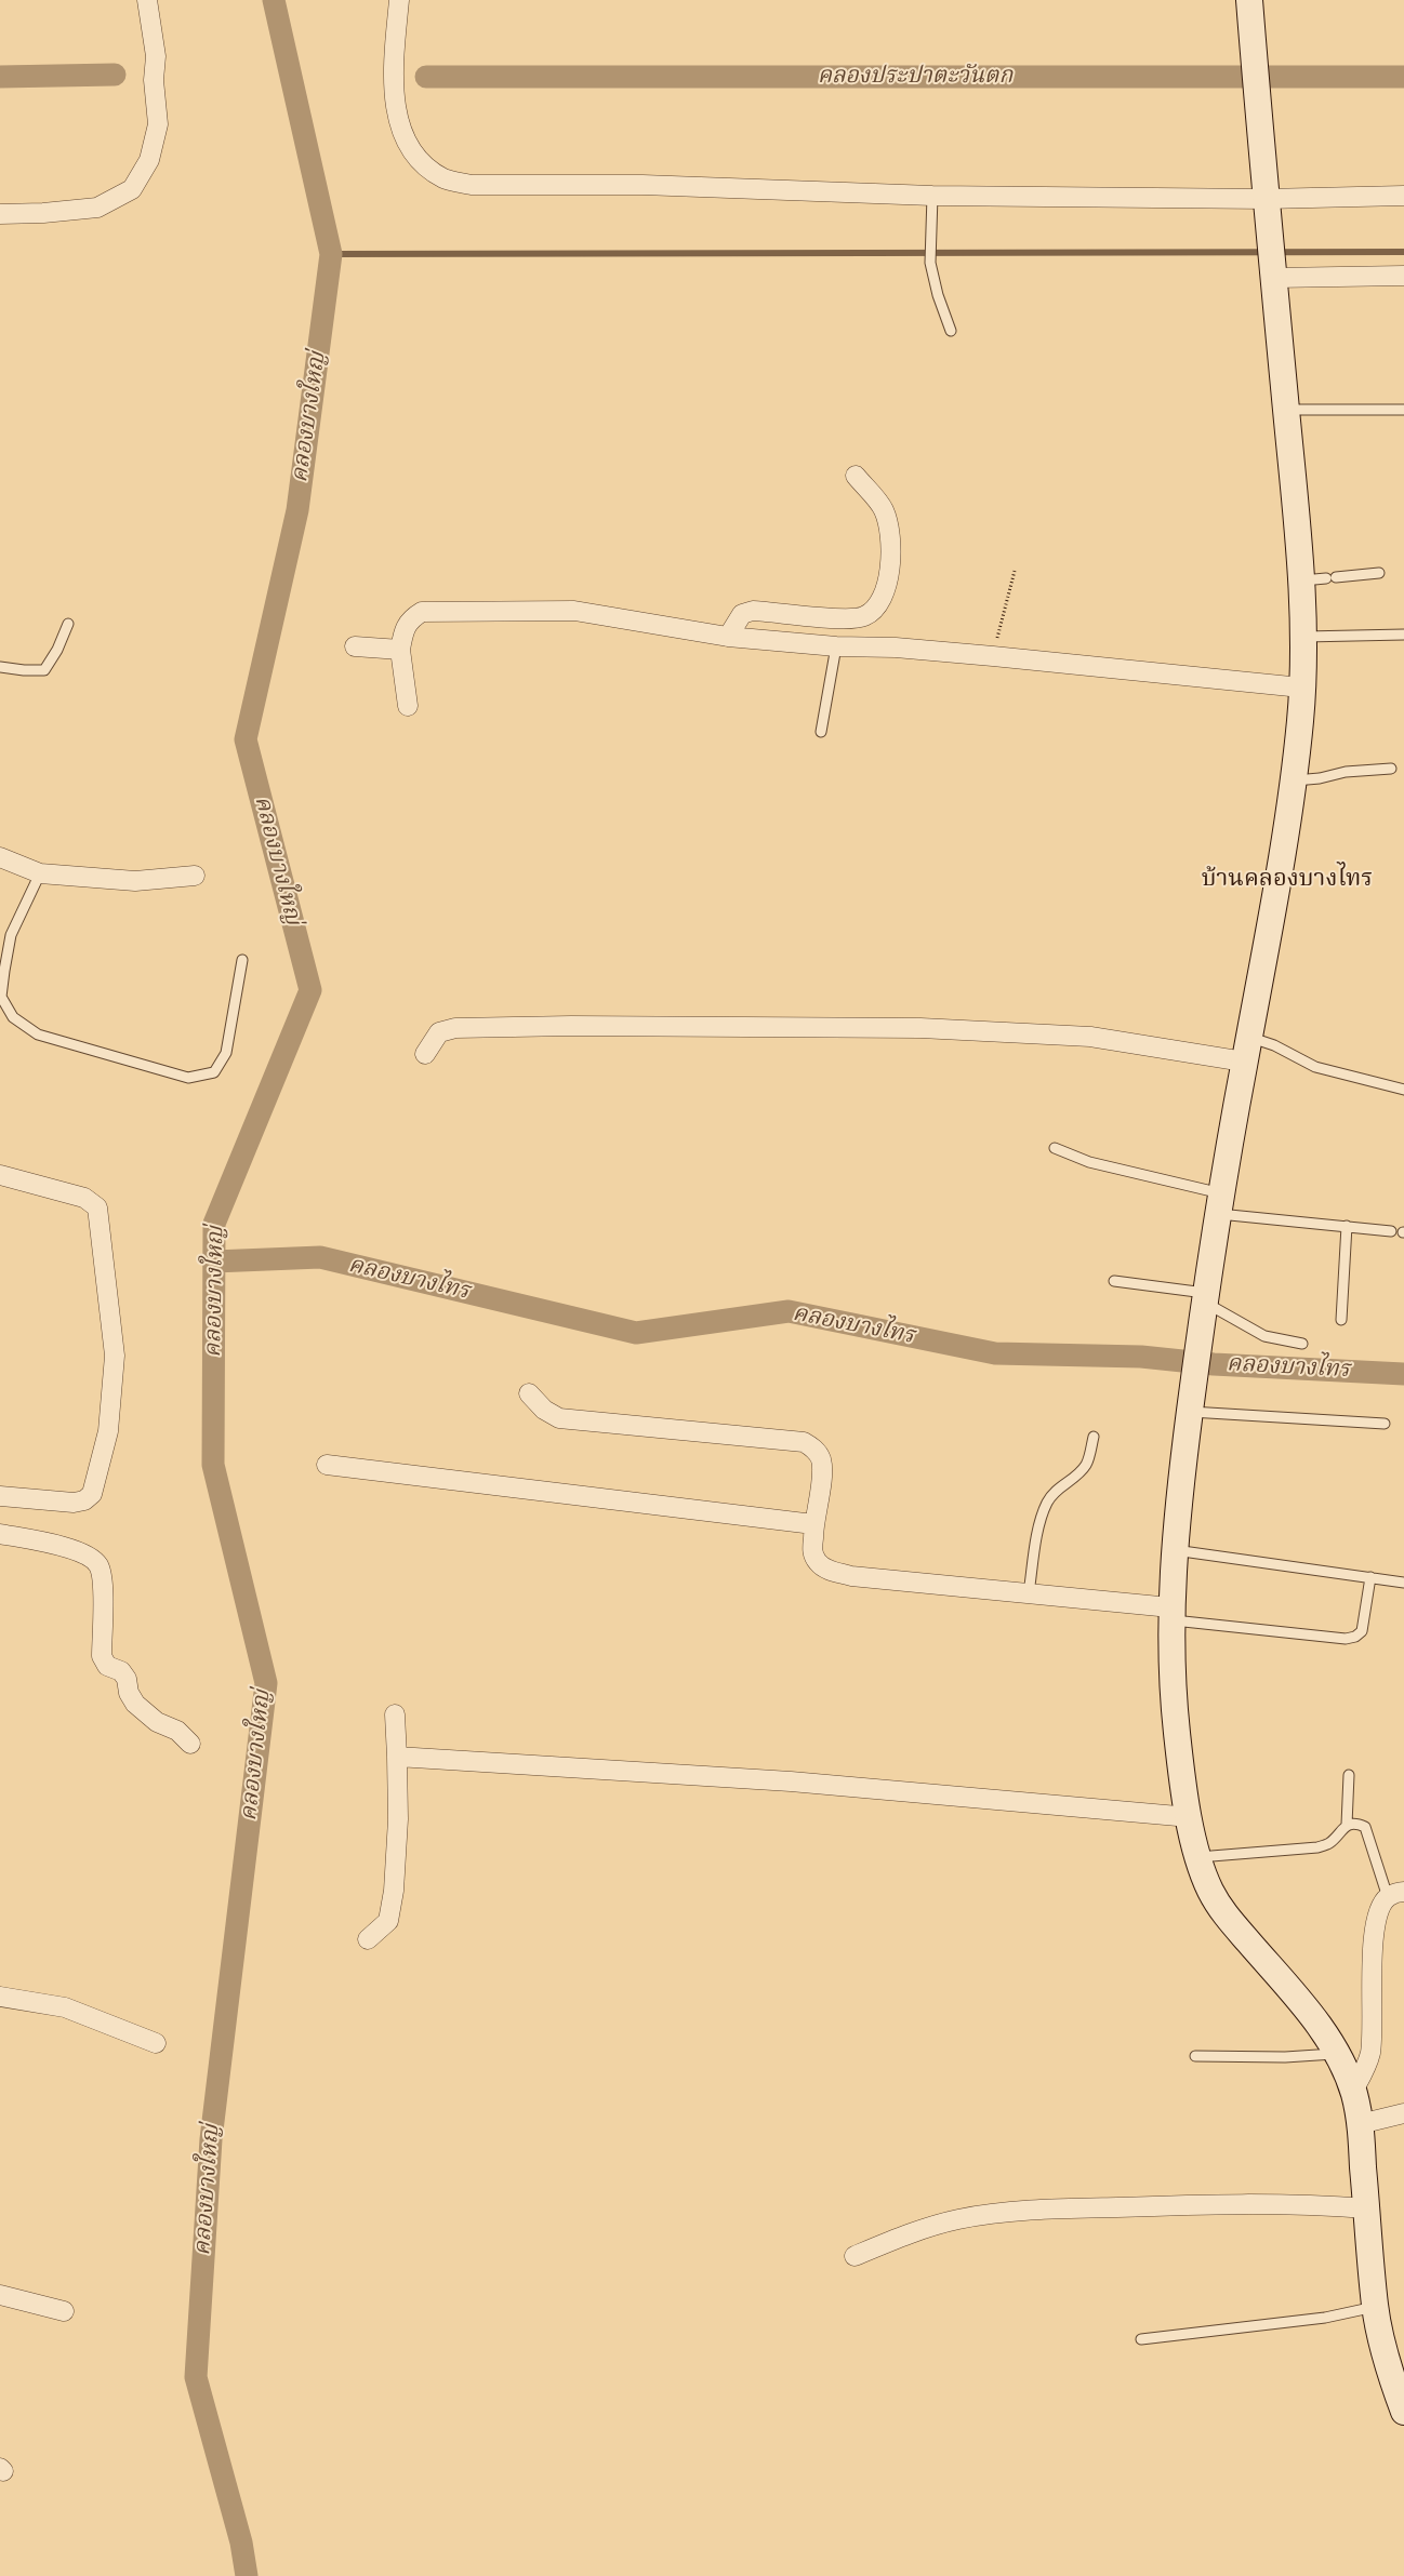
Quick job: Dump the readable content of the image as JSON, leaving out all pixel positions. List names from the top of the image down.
{
  "districts": ["บ้านคลองบางไทร"],
  "water": ["คลองประปาตะวันตก", "คลองบางใหญ่", "คลองบางไทร"]
}
